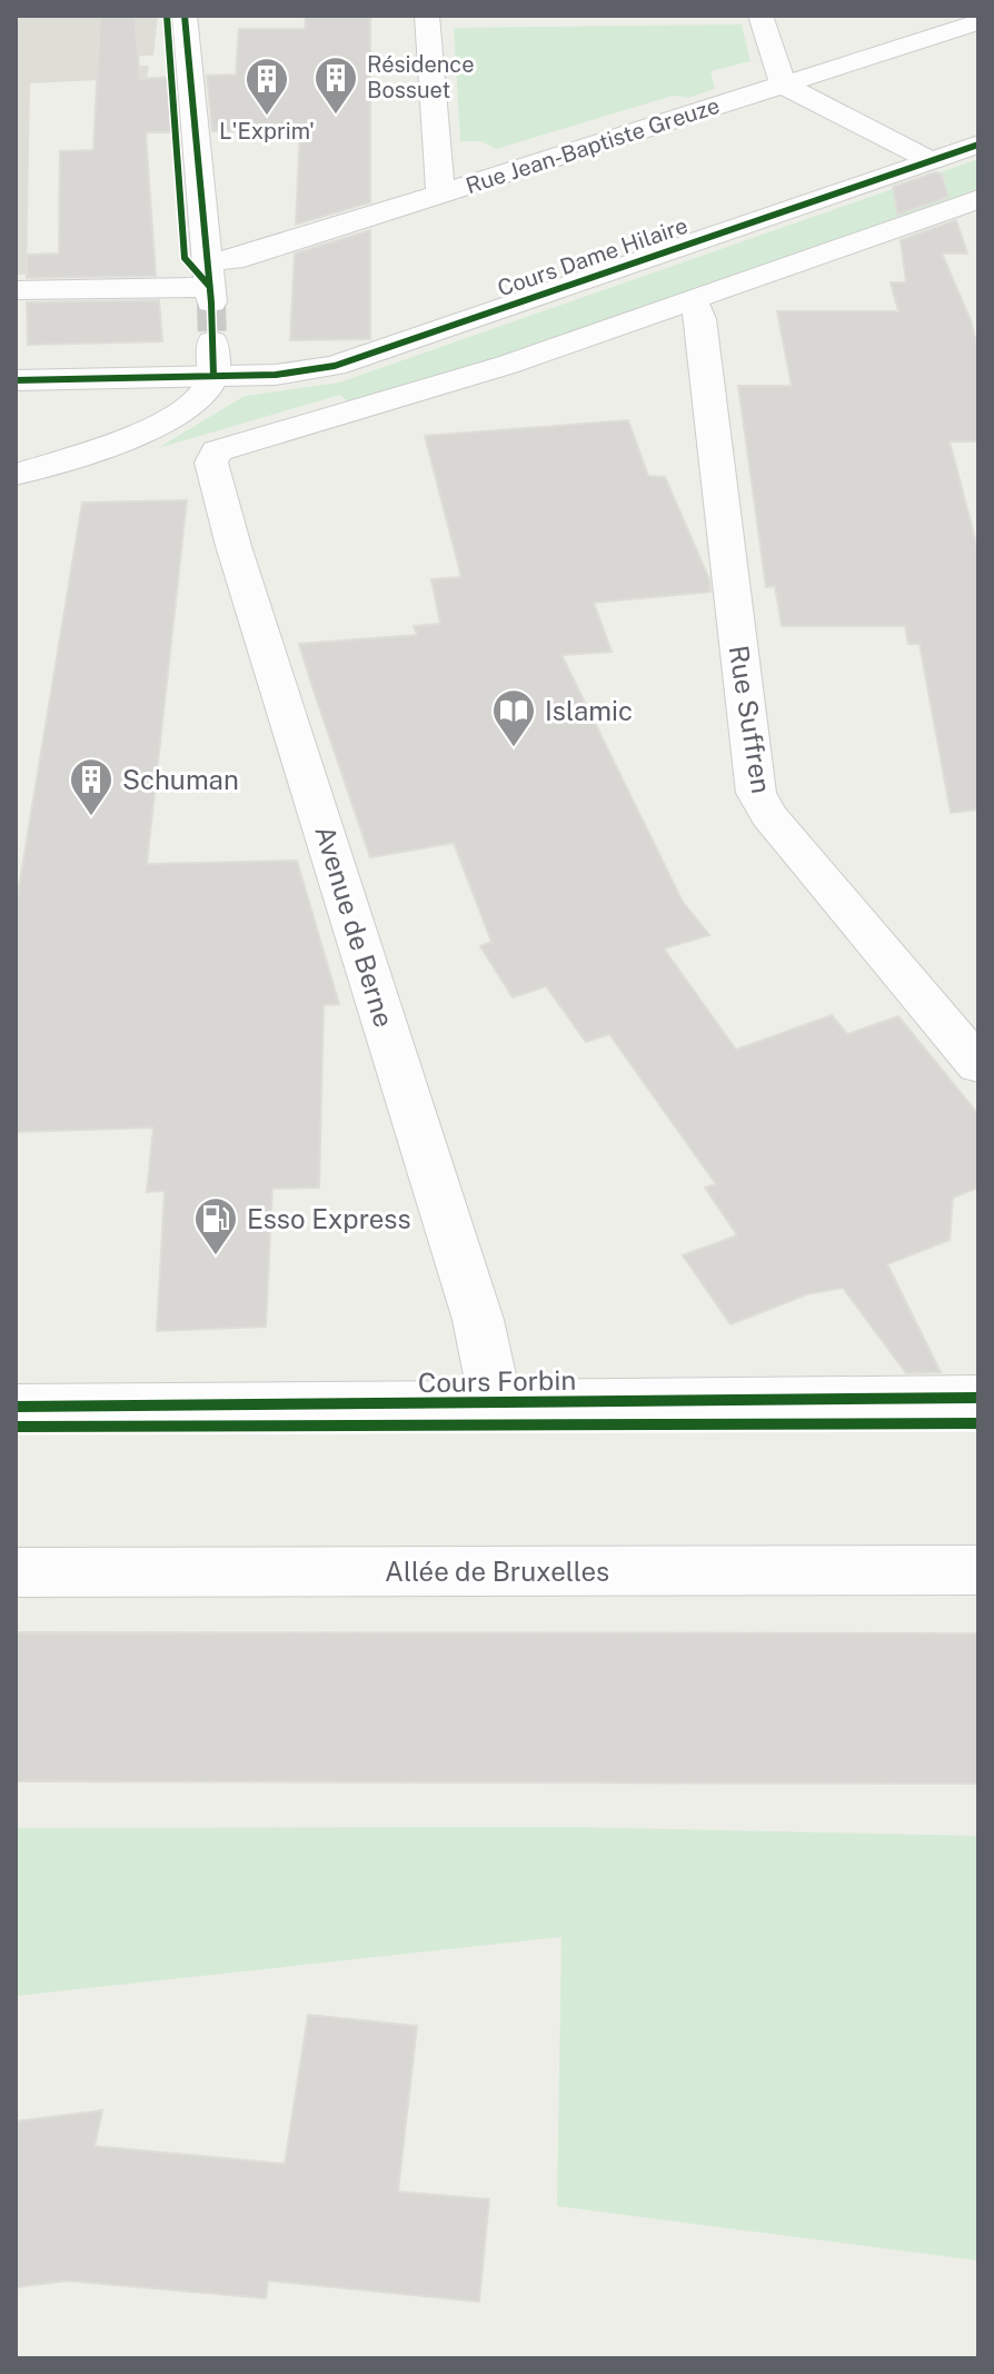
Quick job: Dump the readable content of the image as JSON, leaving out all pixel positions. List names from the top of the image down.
{
  "streets": {
    "street": [
      "Rue Jean-Baptiste Greuze",
      "Cours Dame Hilaire",
      "Rue Suffren",
      "Avenue de Berne",
      "Cours Forbin",
      "Allée de Bruxelles"
    ]
  },
  "crossings": [
    ["Rue Suffren", "Avenue de Berne"],
    ["Avenue de Berne", "Cours Forbin"]
  ],
  "places": {
    "building": ["Résidence Bossuet", "L'Exprim'", "Schuman"],
    "library": ["Islamic"],
    "fuel station": ["Esso Express"]
  }
}
